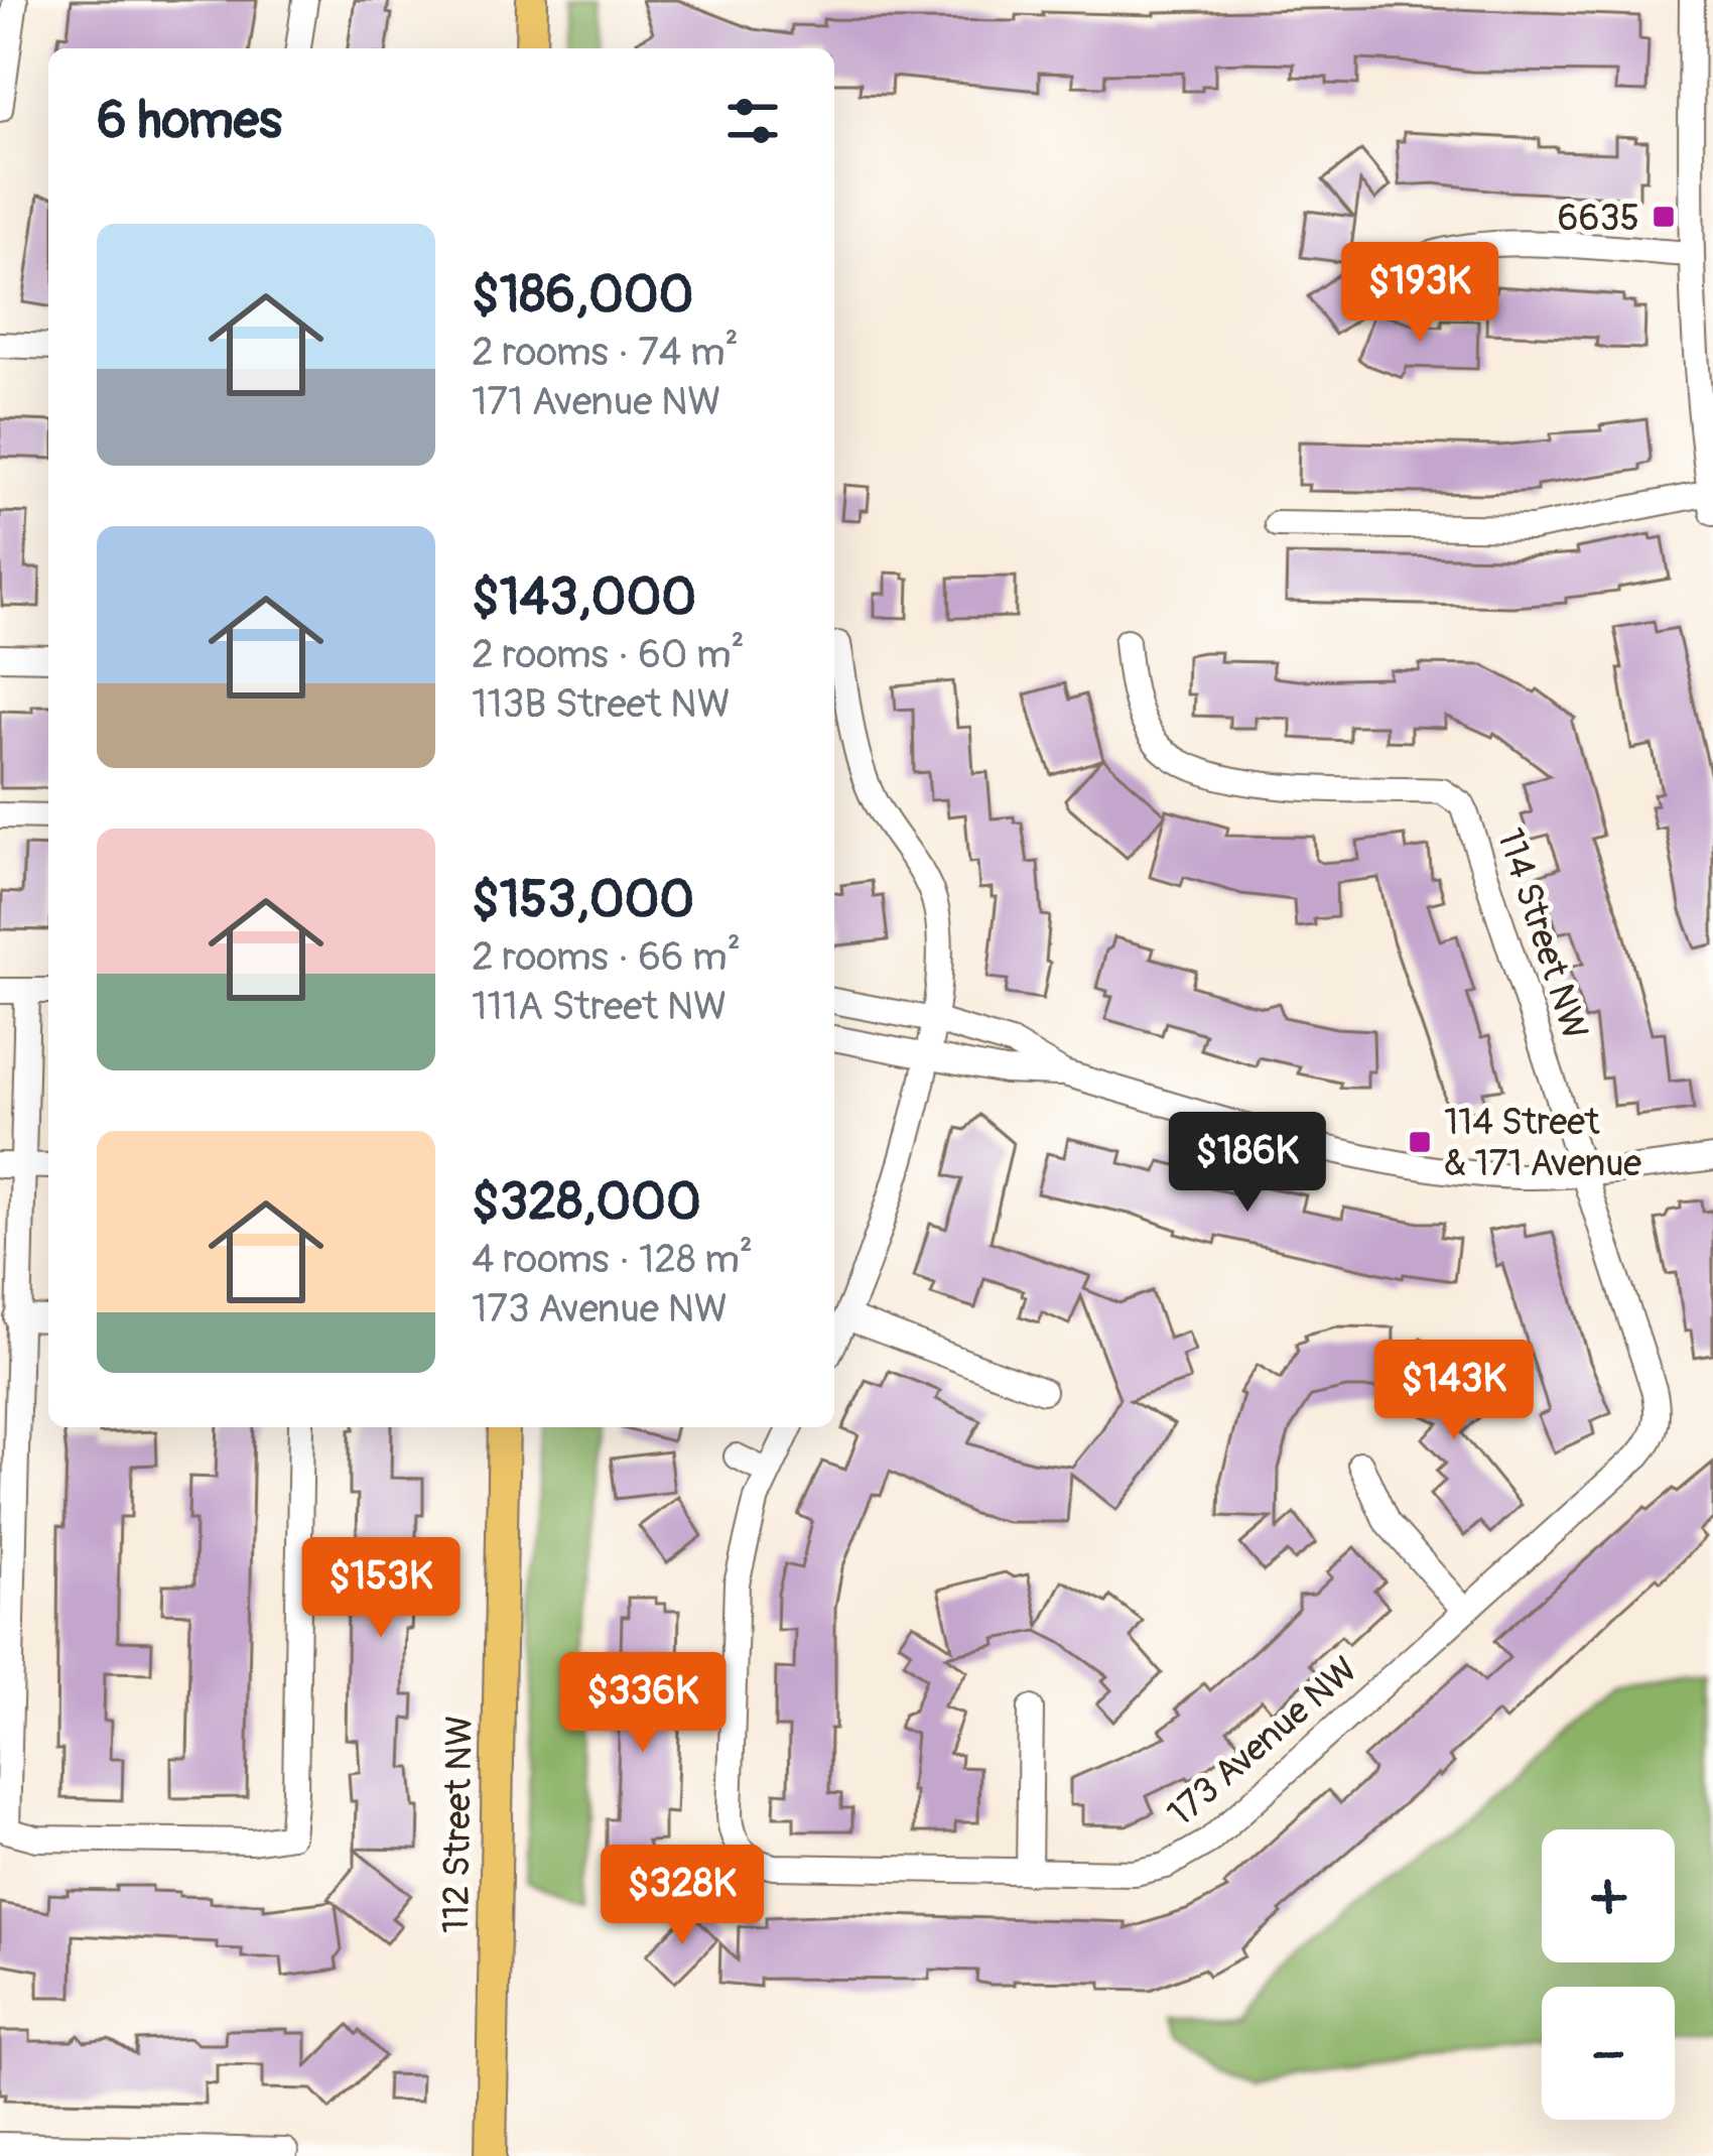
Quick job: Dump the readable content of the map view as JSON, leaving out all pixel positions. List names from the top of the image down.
{
  "streets": {
    "main road": ["112 Street NW"],
    "street": ["114 Street NW", "173 Avenue NW"]
  },
  "crossings": [
    ["114 Street NW", "173 Avenue NW"]
  ],
  "places": {
    "transit": ["6635", "114 Street & 171 Avenue"]
  },
  "page": {
    "heading": "6 homes",
    "list": [
      {
        "name": "$186,000",
        "note": "2 rooms · 74 m² · 171 Avenue NW"
      },
      {
        "name": "$143,000",
        "note": "2 rooms · 60 m² · 113B Street NW"
      },
      {
        "name": "$153,000",
        "note": "2 rooms · 66 m² · 111A Street NW"
      },
      {
        "name": "$328,000",
        "note": "4 rooms · 128 m² · 173 Avenue NW"
      }
    ],
    "price": [
      "$193K",
      "$186K",
      "$143K",
      "$153K",
      "$336K",
      "$328K"
    ],
    "map_buttons": ["+", "−"]
  }
}
